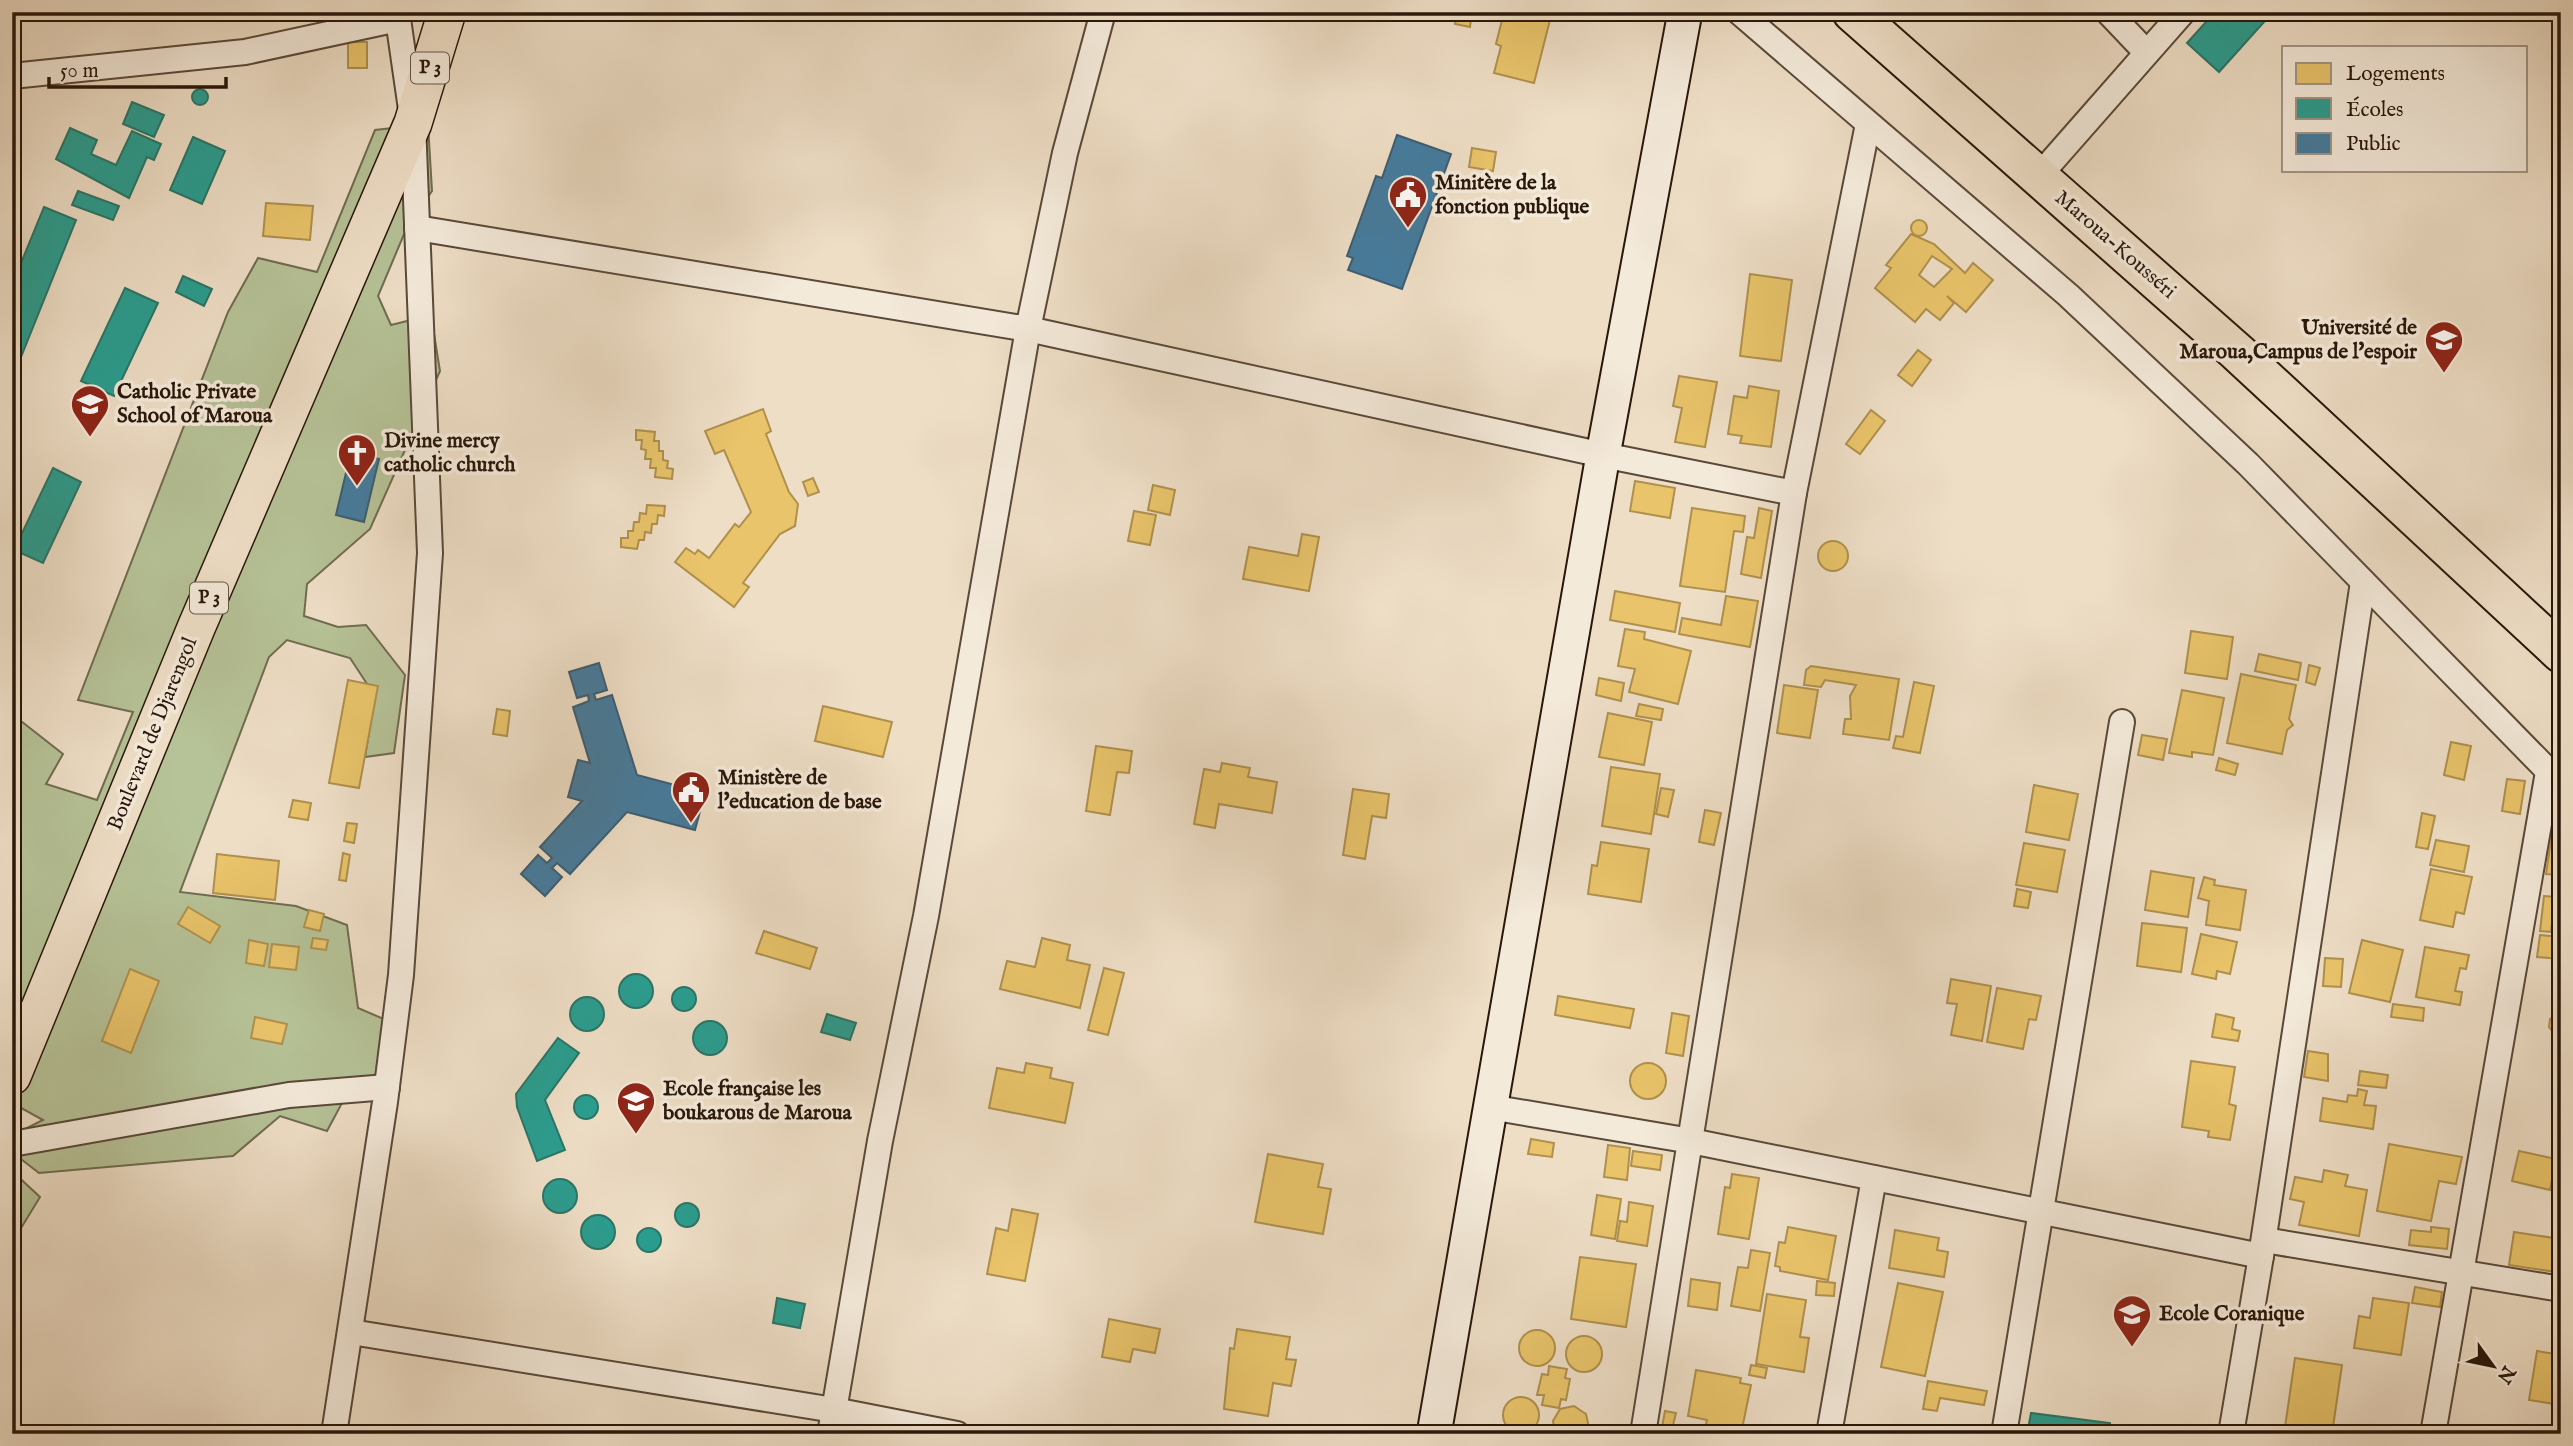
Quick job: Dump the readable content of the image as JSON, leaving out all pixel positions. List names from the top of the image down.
{
  "streets": {
    "highway": ["Maroua-Kousséri"],
    "main road": ["P 3", "Boulevard de Djarengol"]
  },
  "crossings": [
    ["P 3", "Boulevard de Djarengol"]
  ],
  "places": {
    "public building": ["Minitère de la fonction publique", "Ministère de l'education de base"],
    "school or university": [
      "Université de Maroua,Campus de l'espoir",
      "Catholic Private School of Maroua",
      "Ecole française les boukarous de Maroua",
      "Ecole Coranique"
    ],
    "church": ["Divine mercy catholic church"]
  },
  "legend": ["Logements", "Écoles", "Public"],
  "scale_bar": "50 m",
  "north": "bottom right"
}
